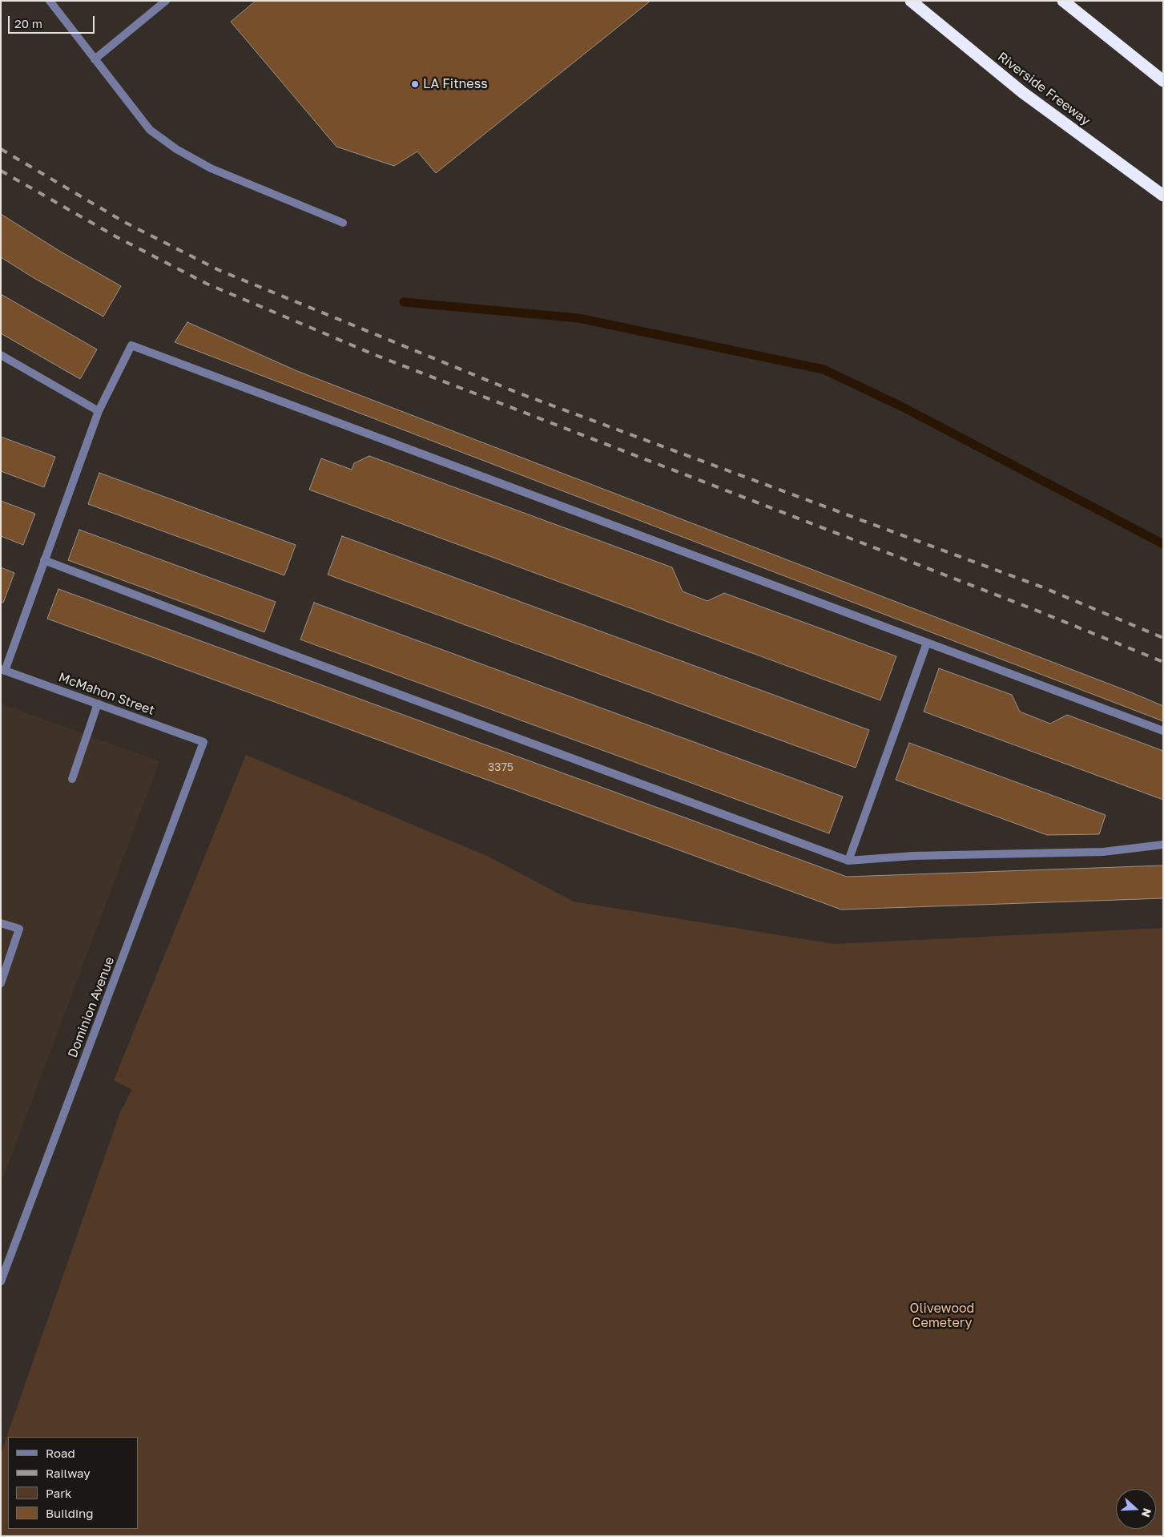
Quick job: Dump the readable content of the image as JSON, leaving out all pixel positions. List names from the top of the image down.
{
  "streets": {
    "highway": ["Riverside Freeway"],
    "street": ["McMahon Street", "Dominion Avenue"]
  },
  "crossings": [
    ["McMahon Street", "Dominion Avenue"]
  ],
  "parks": ["Olivewood Cemetery"],
  "places": ["LA Fitness"],
  "house_numbers": ["3375"],
  "legend": [
    "Road",
    "Railway",
    "Park",
    "Building"
  ],
  "scale_bar": "20 m",
  "north": "right"
}
